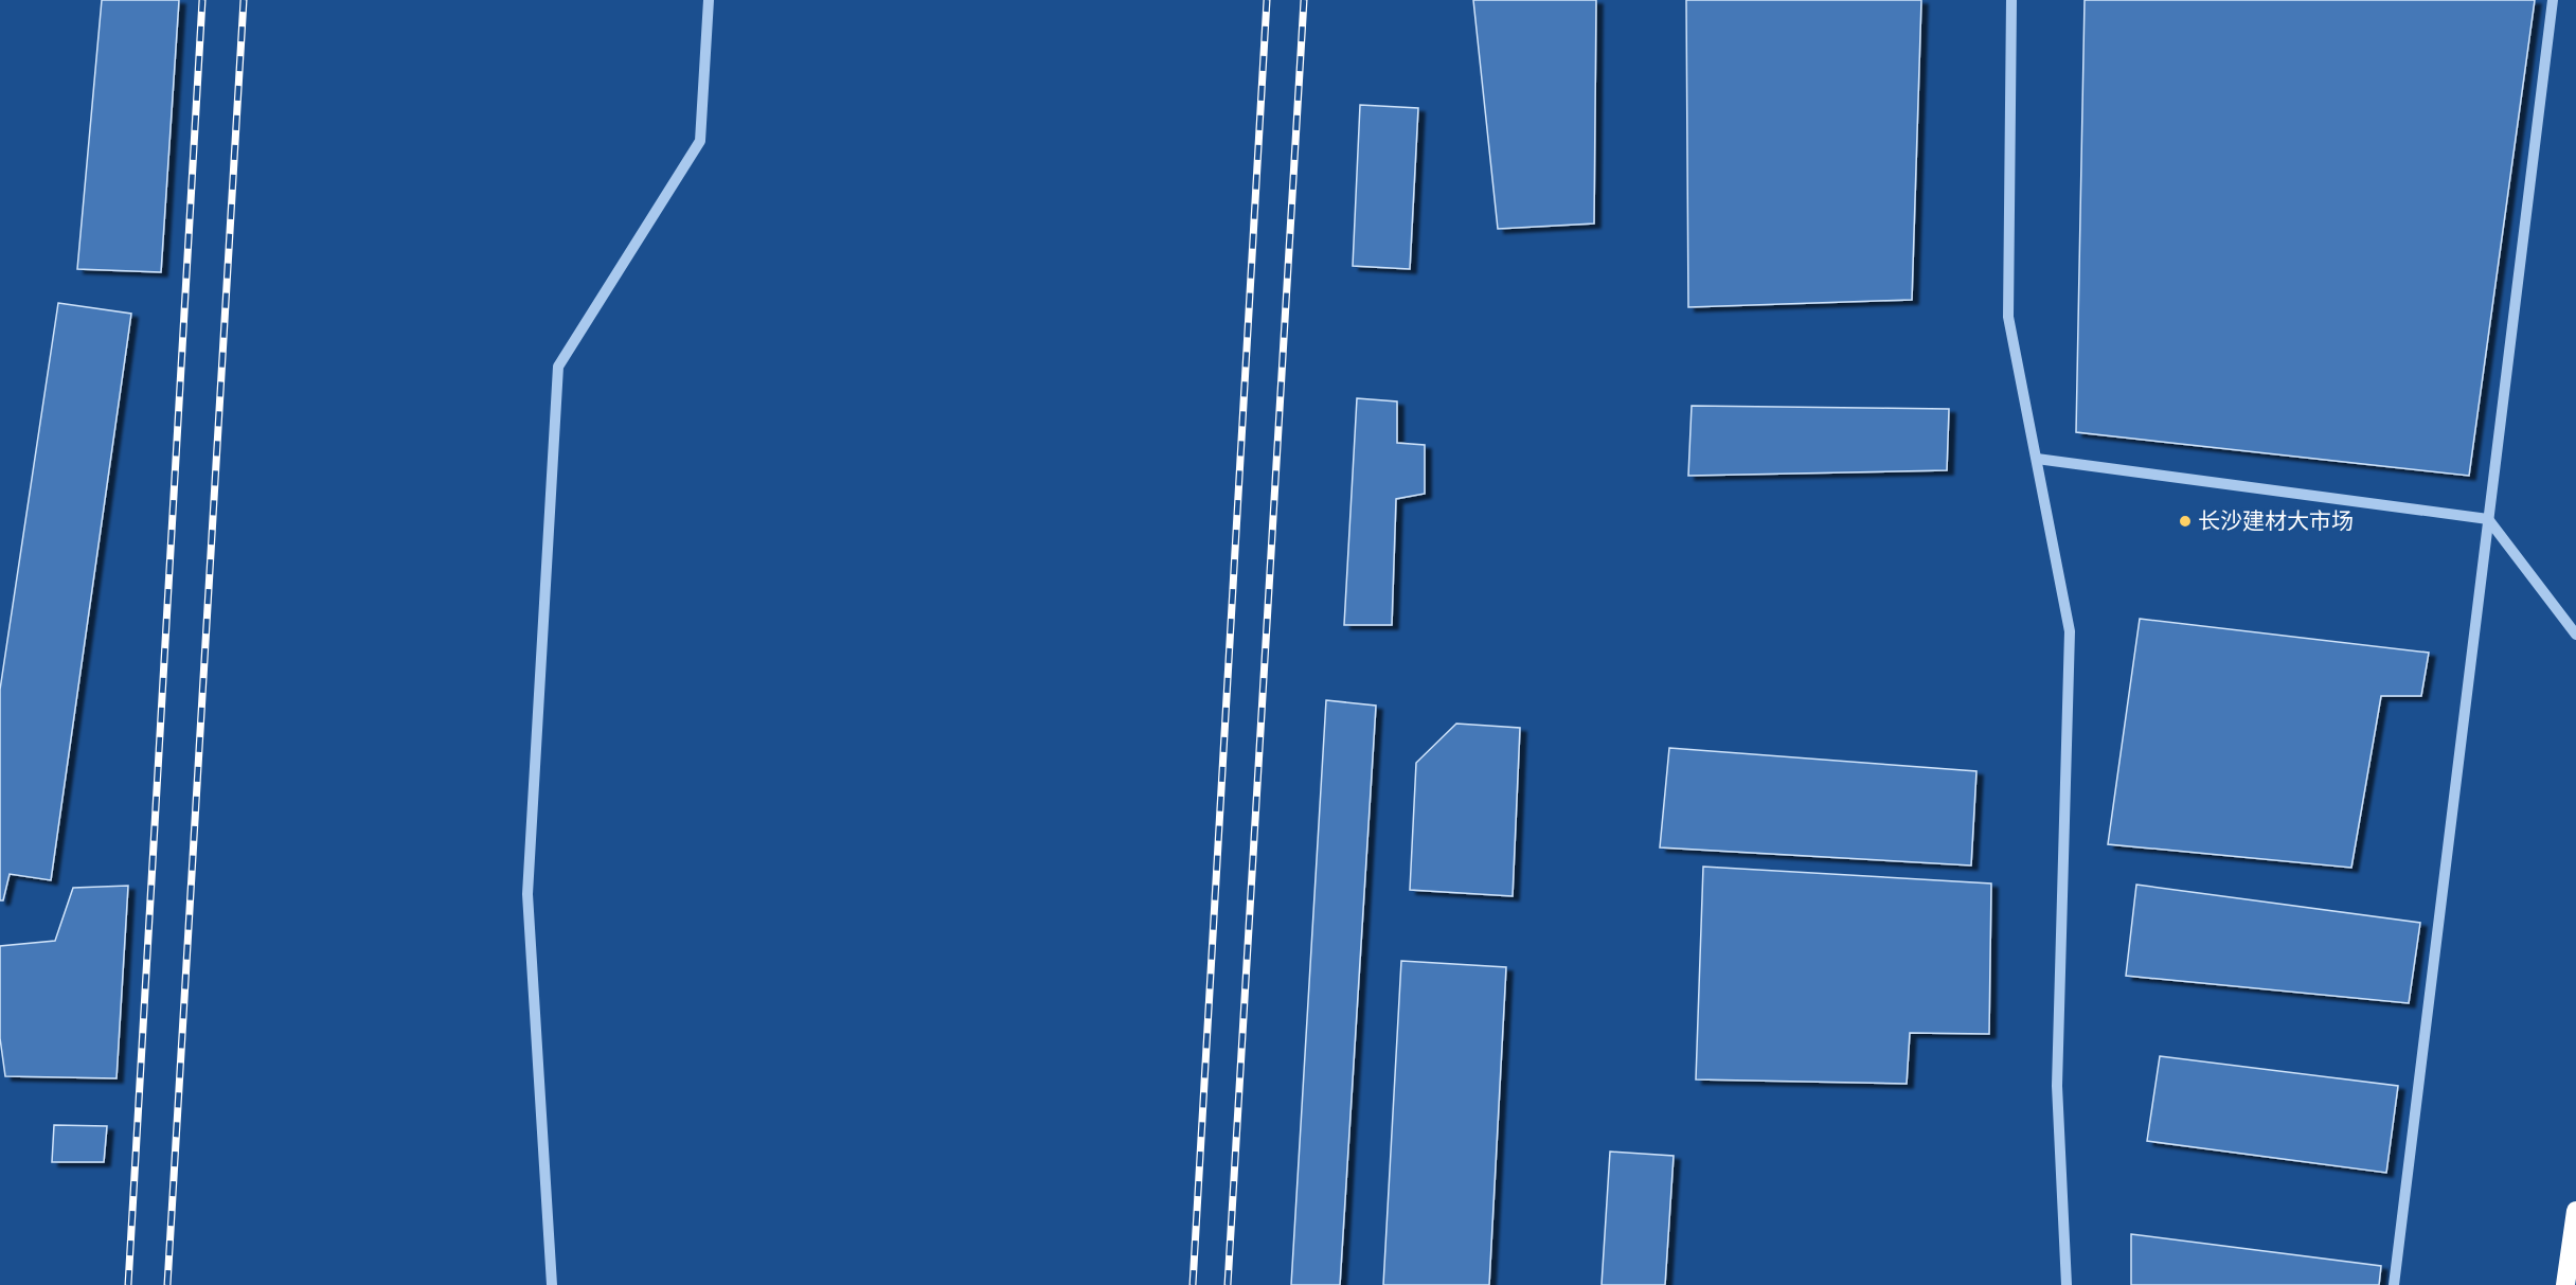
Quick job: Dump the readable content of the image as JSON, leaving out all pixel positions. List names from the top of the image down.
{
  "places": ["长沙建材大市场"]
}
